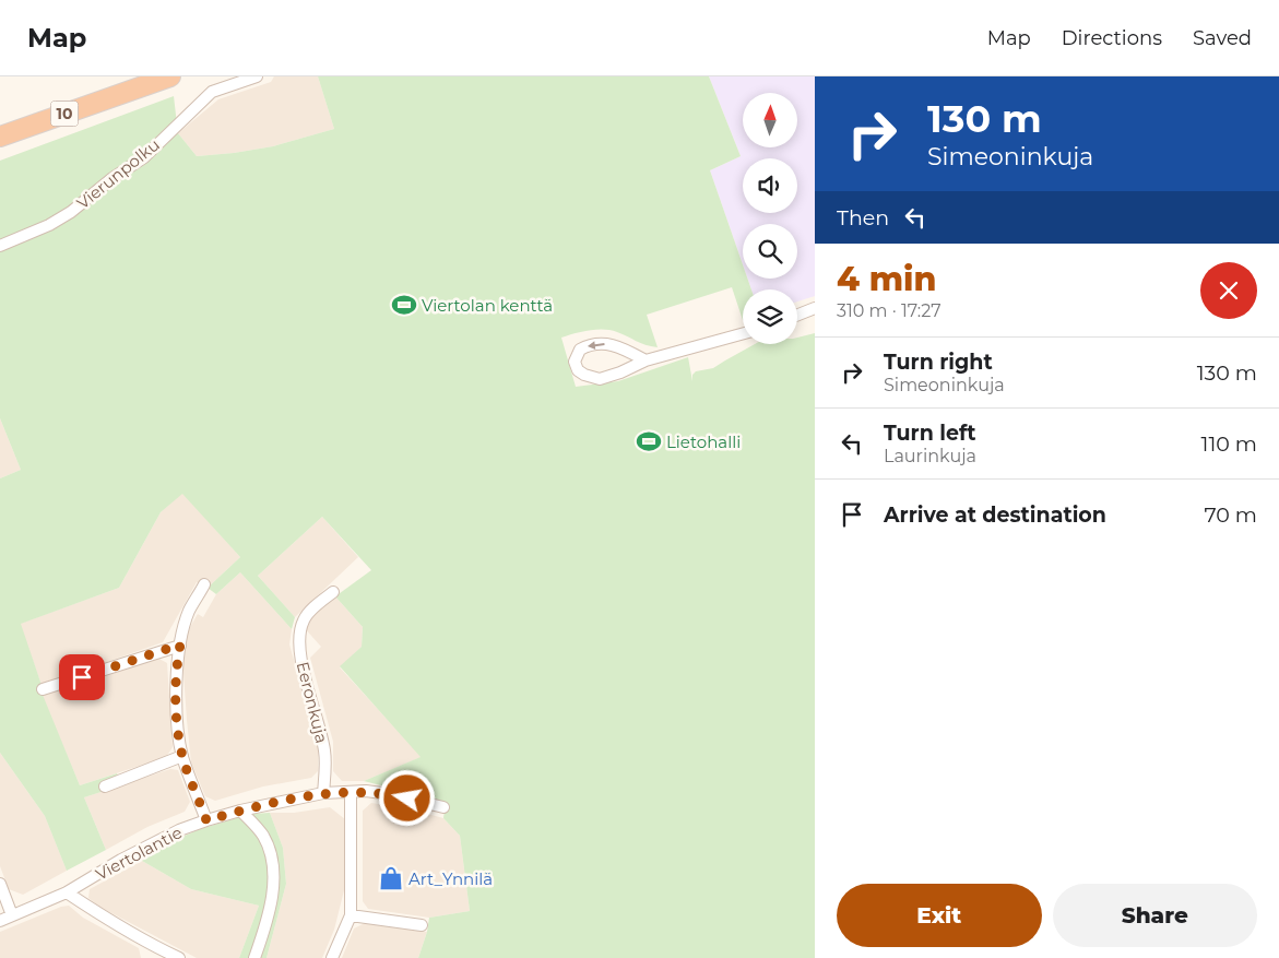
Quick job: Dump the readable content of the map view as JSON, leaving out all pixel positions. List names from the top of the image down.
{
  "streets": {
    "highway": ["10"],
    "street": ["Vierunpolku", "Eeronkuja", "Viertolantie"]
  },
  "crossings": [
    ["Eeronkuja", "Viertolantie"]
  ],
  "places": {
    "sports": ["Viertolan kenttä", "Lietohalli"],
    "shop": ["Art_Ynnilä"]
  },
  "north": "top",
  "page": {
    "header": "Map",
    "nav": ["Map", "Directions", "Saved"],
    "turn": ["130 m", "Simeoninkuja"],
    "then": "Then",
    "heading": ["4 min", "310 m · 17:27"],
    "list": [
      {
        "name": "Turn right",
        "note": "Simeoninkuja",
        "value": "130 m"
      },
      {
        "name": "Turn left",
        "note": "Laurinkuja",
        "value": "110 m"
      },
      {
        "name": "Arrive at destination",
        "value": "70 m"
      }
    ],
    "buttons": ["Exit", "Share"]
  }
}
